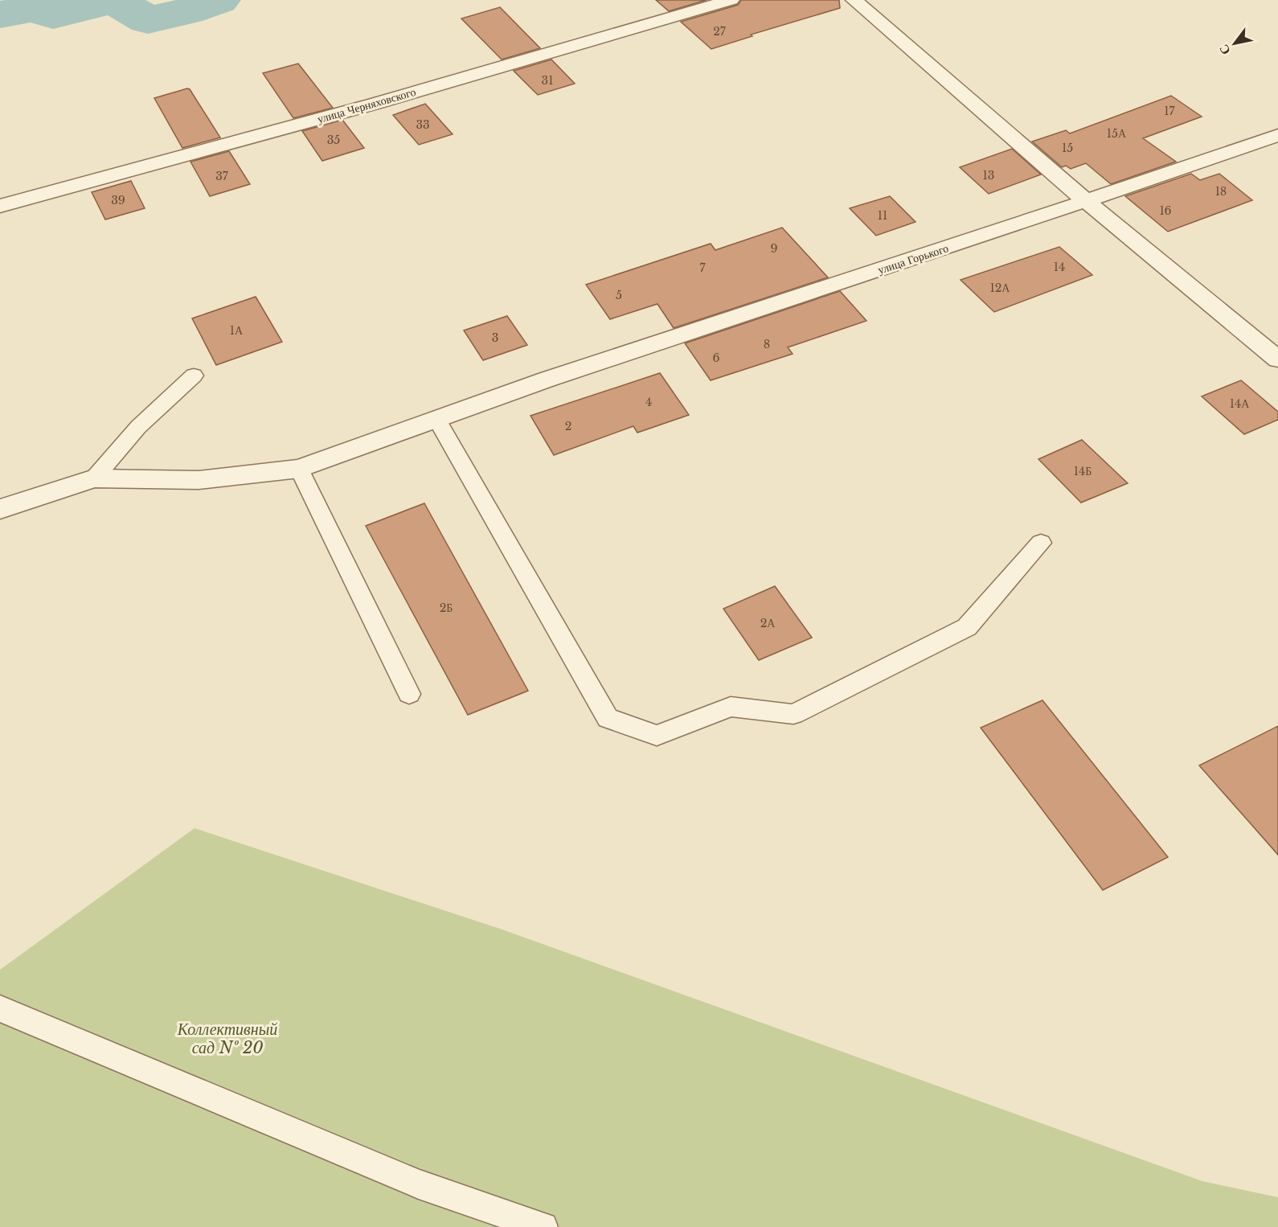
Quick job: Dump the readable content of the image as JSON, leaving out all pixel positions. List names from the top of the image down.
{
  "streets": {
    "street": ["улица Черняховского", "улица Горького"]
  },
  "parks": ["Коллективный сад № 20"],
  "house_numbers": [
    "27",
    "31",
    "17",
    "33",
    "15А",
    "35",
    "15",
    "13",
    "37",
    "18",
    "39",
    "16",
    "11",
    "9",
    "14",
    "7",
    "12А",
    "5",
    "1А",
    "3",
    "8",
    "6",
    "4",
    "14А",
    "2",
    "14Б",
    "2Б",
    "2А"
  ],
  "north": "bottom left"
}
